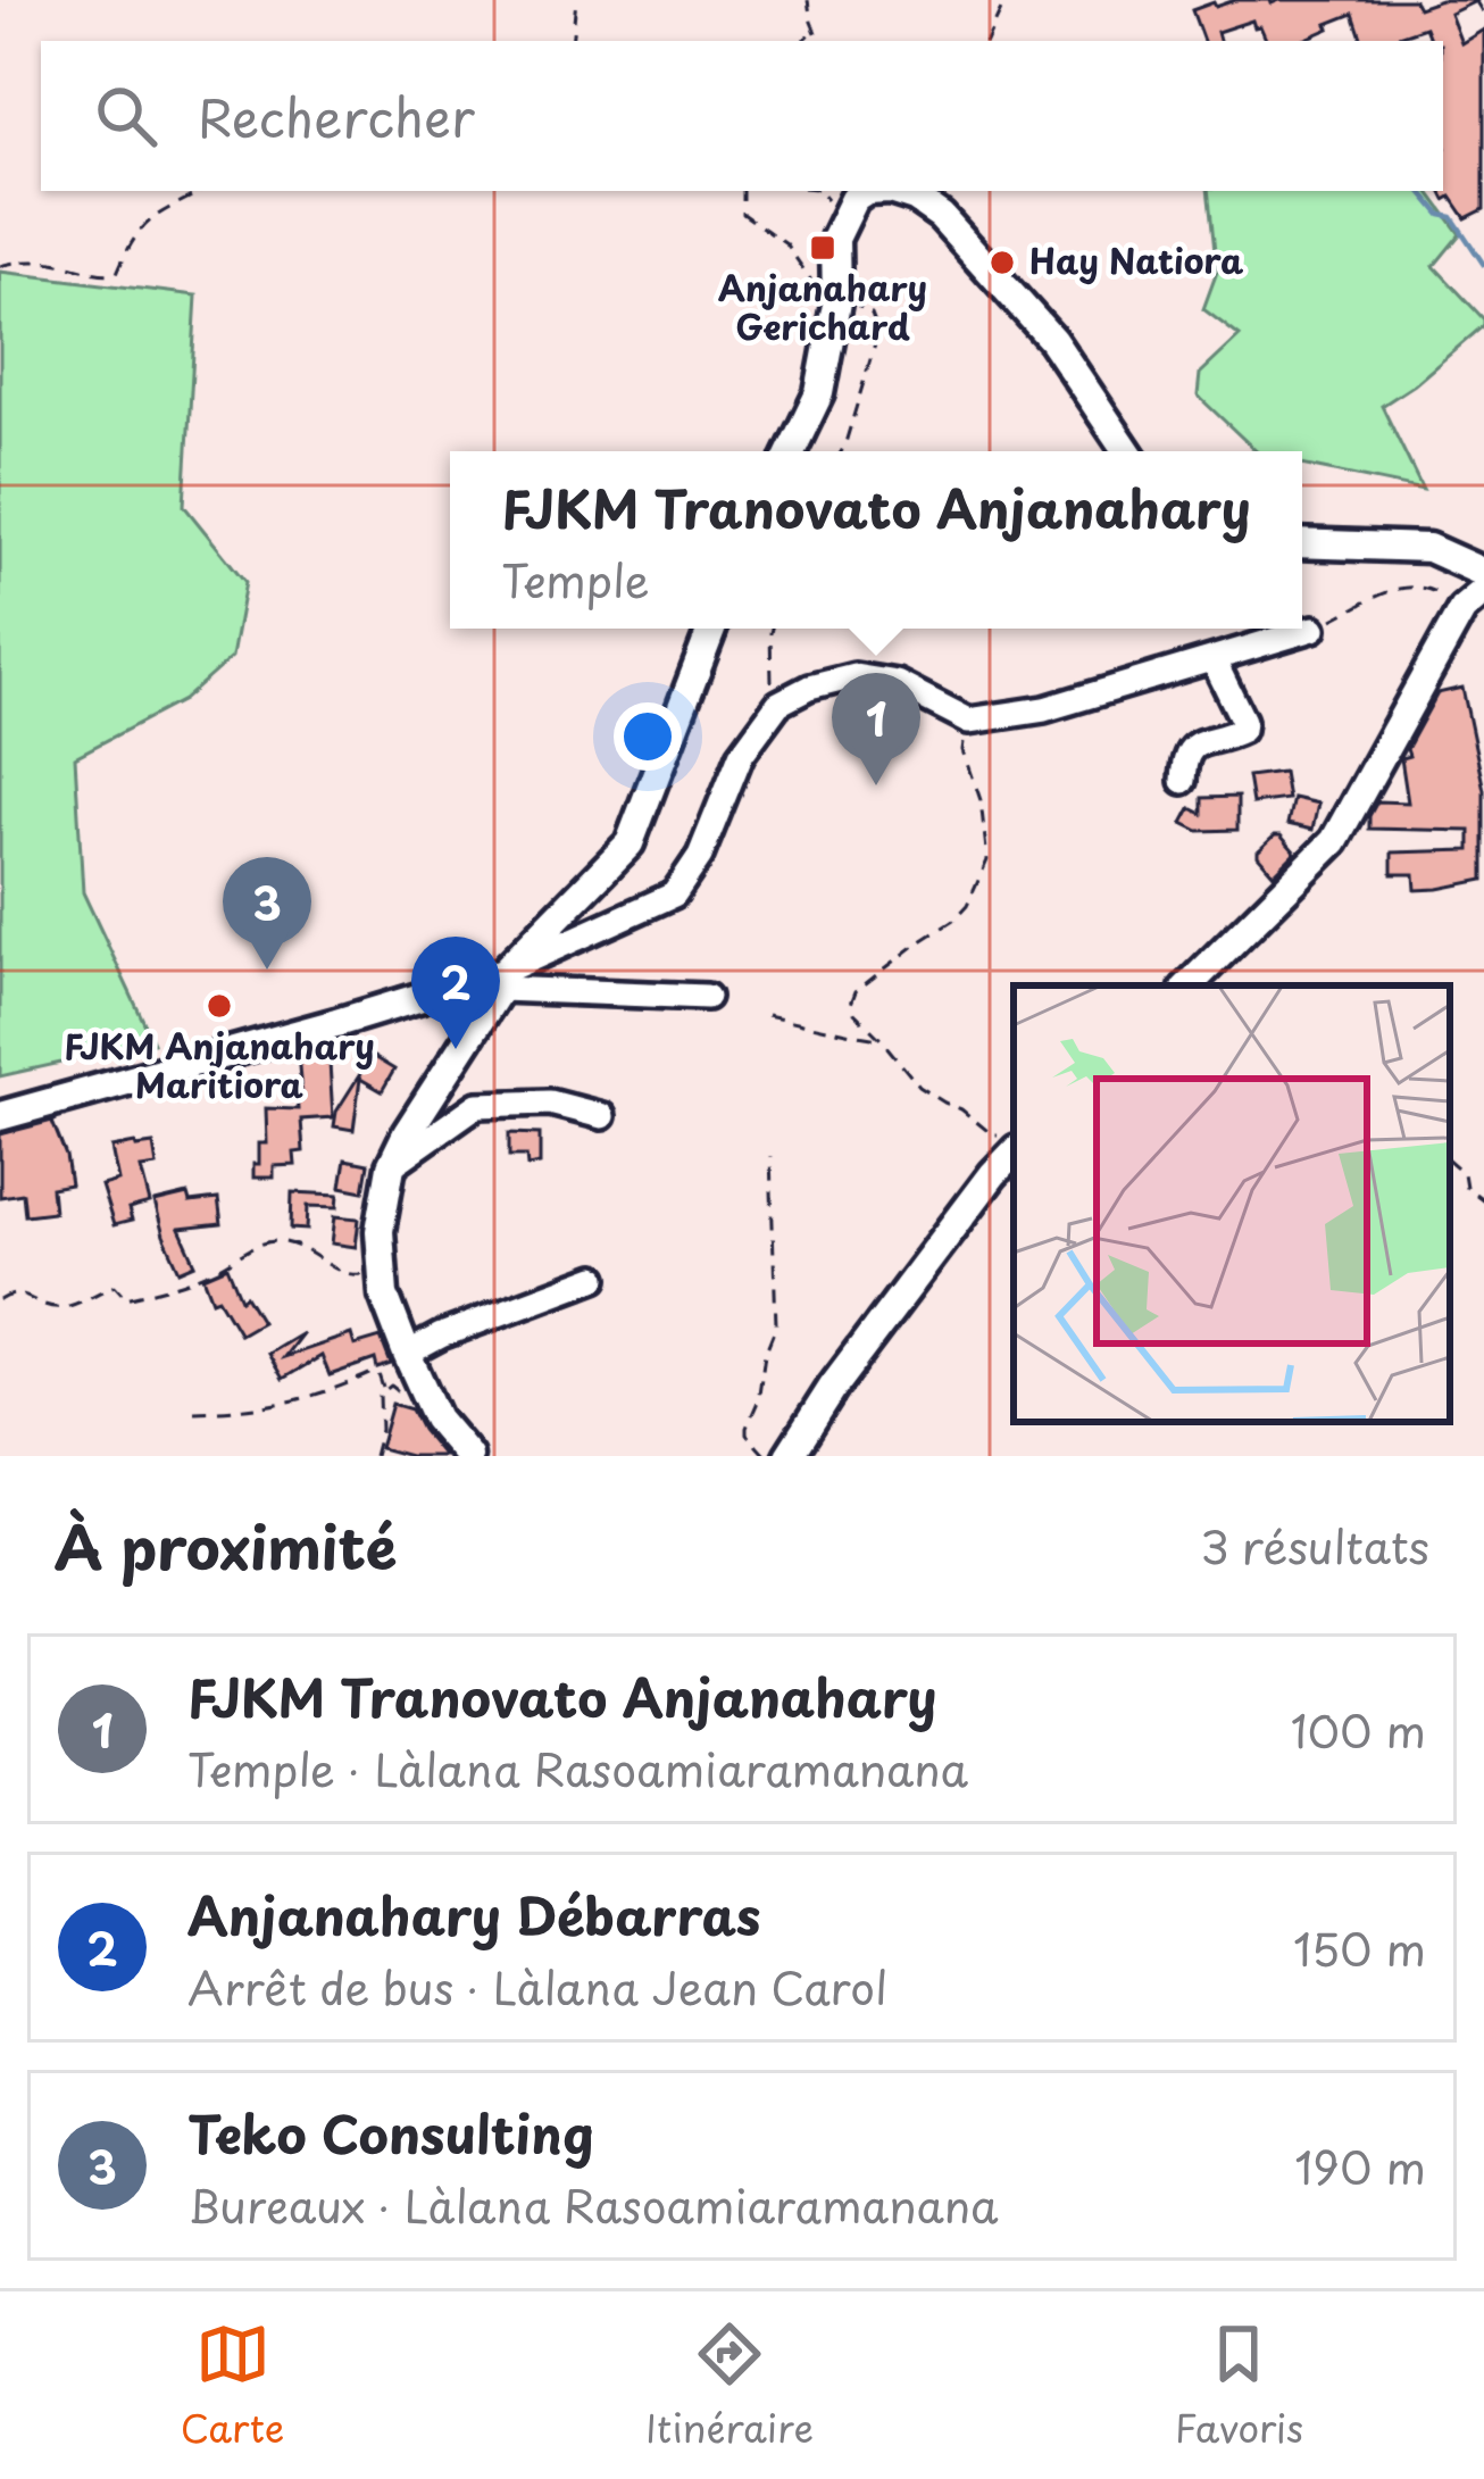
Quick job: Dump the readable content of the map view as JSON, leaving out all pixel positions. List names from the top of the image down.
{
  "places": {
    "transit": ["Anjanahary Gerichard"],
    "other": ["Hay Natiora", "FJKM Anjanahary Maritiora"]
  },
  "page": {
    "search": "Rechercher",
    "popup": ["FJKM Tranovato Anjanahary", "Temple"],
    "pins": ["1", "3", "2"],
    "heading": ["À proximité", "3 résultats"],
    "list": [
      {
        "mark": "1",
        "name": "FJKM Tranovato Anjanahary",
        "note": "Temple · Làlana Rasoamiaramanana",
        "value": "100 m"
      },
      {
        "mark": "2",
        "name": "Anjanahary Débarras",
        "note": "Arrêt de bus · Làlana Jean Carol",
        "value": "150 m"
      },
      {
        "mark": "3",
        "name": "Teko Consulting",
        "note": "Bureaux · Làlana Rasoamiaramanana",
        "value": "190 m"
      }
    ],
    "nav": ["Carte", "Itinéraire", "Favoris"]
  }
}
